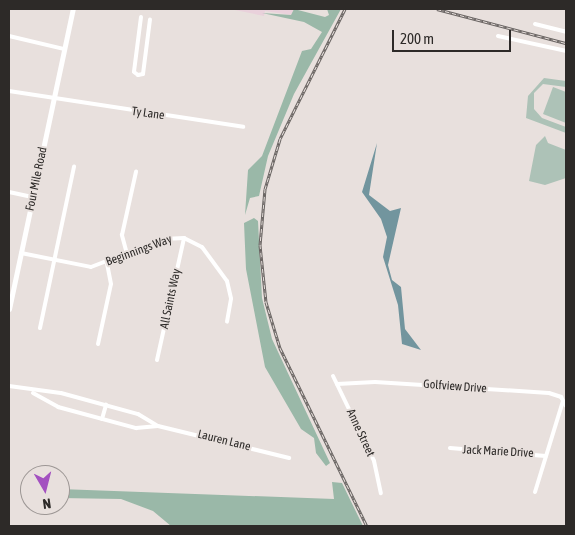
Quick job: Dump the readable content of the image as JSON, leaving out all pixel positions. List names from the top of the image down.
{
  "streets": {
    "street": [
      "Ty Lane",
      "Four Mile Road",
      "Beginnings Way",
      "All Saints Way",
      "Golfview Drive",
      "Anne Street",
      "Lauren Lane",
      "Jack Marie Drive"
    ]
  },
  "crossings": [
    ["Ty Lane", "Four Mile Road"],
    ["Four Mile Road", "Beginnings Way"],
    ["Beginnings Way", "All Saints Way"],
    ["Golfview Drive", "Anne Street"]
  ],
  "scale_bar": "200 m",
  "north": "bottom"
}
